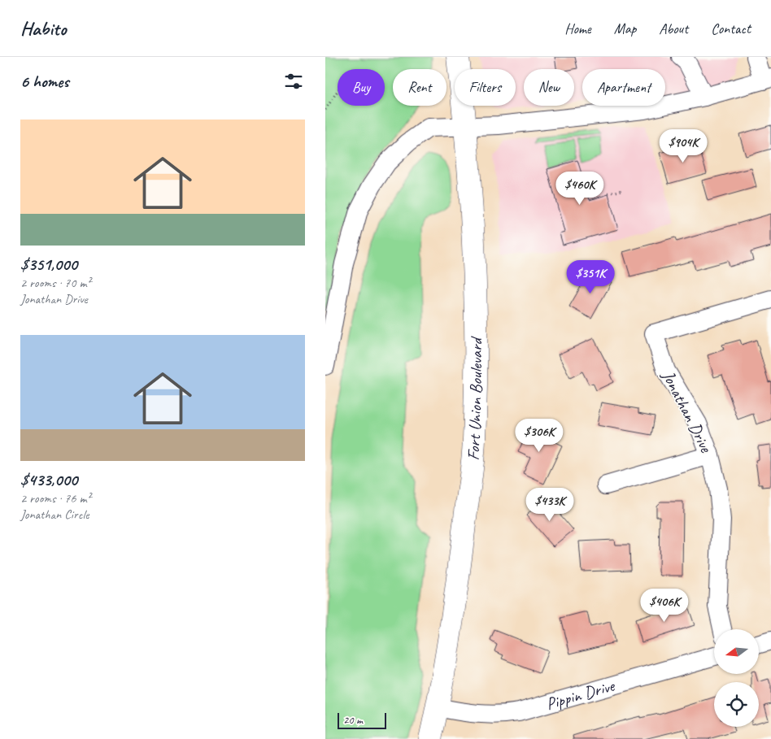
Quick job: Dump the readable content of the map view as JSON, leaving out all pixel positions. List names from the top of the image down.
{
  "streets": {
    "main road": ["Fort Union Boulevard"],
    "street": ["Jonathan Drive", "Pippin Drive"]
  },
  "crossings": [
    ["Fort Union Boulevard", "Pippin Drive"]
  ],
  "scale_bar": "20 m",
  "north": "left",
  "page": {
    "header": "Habito",
    "nav": [
      "Home",
      "Map",
      "About",
      "Contact"
    ],
    "heading": "6 homes",
    "chip": [
      "Buy",
      "Rent",
      "Filters",
      "New",
      "Apartment"
    ],
    "list": [
      {
        "name": "$351,000",
        "note": "2 rooms · 70 m² · Jonathan Drive"
      },
      {
        "name": "$433,000",
        "note": "2 rooms · 76 m² · Jonathan Circle"
      }
    ],
    "price": [
      "$904K",
      "$460K",
      "$351K",
      "$306K",
      "$433K",
      "$406K"
    ],
    "scale": "20 m"
  }
}
